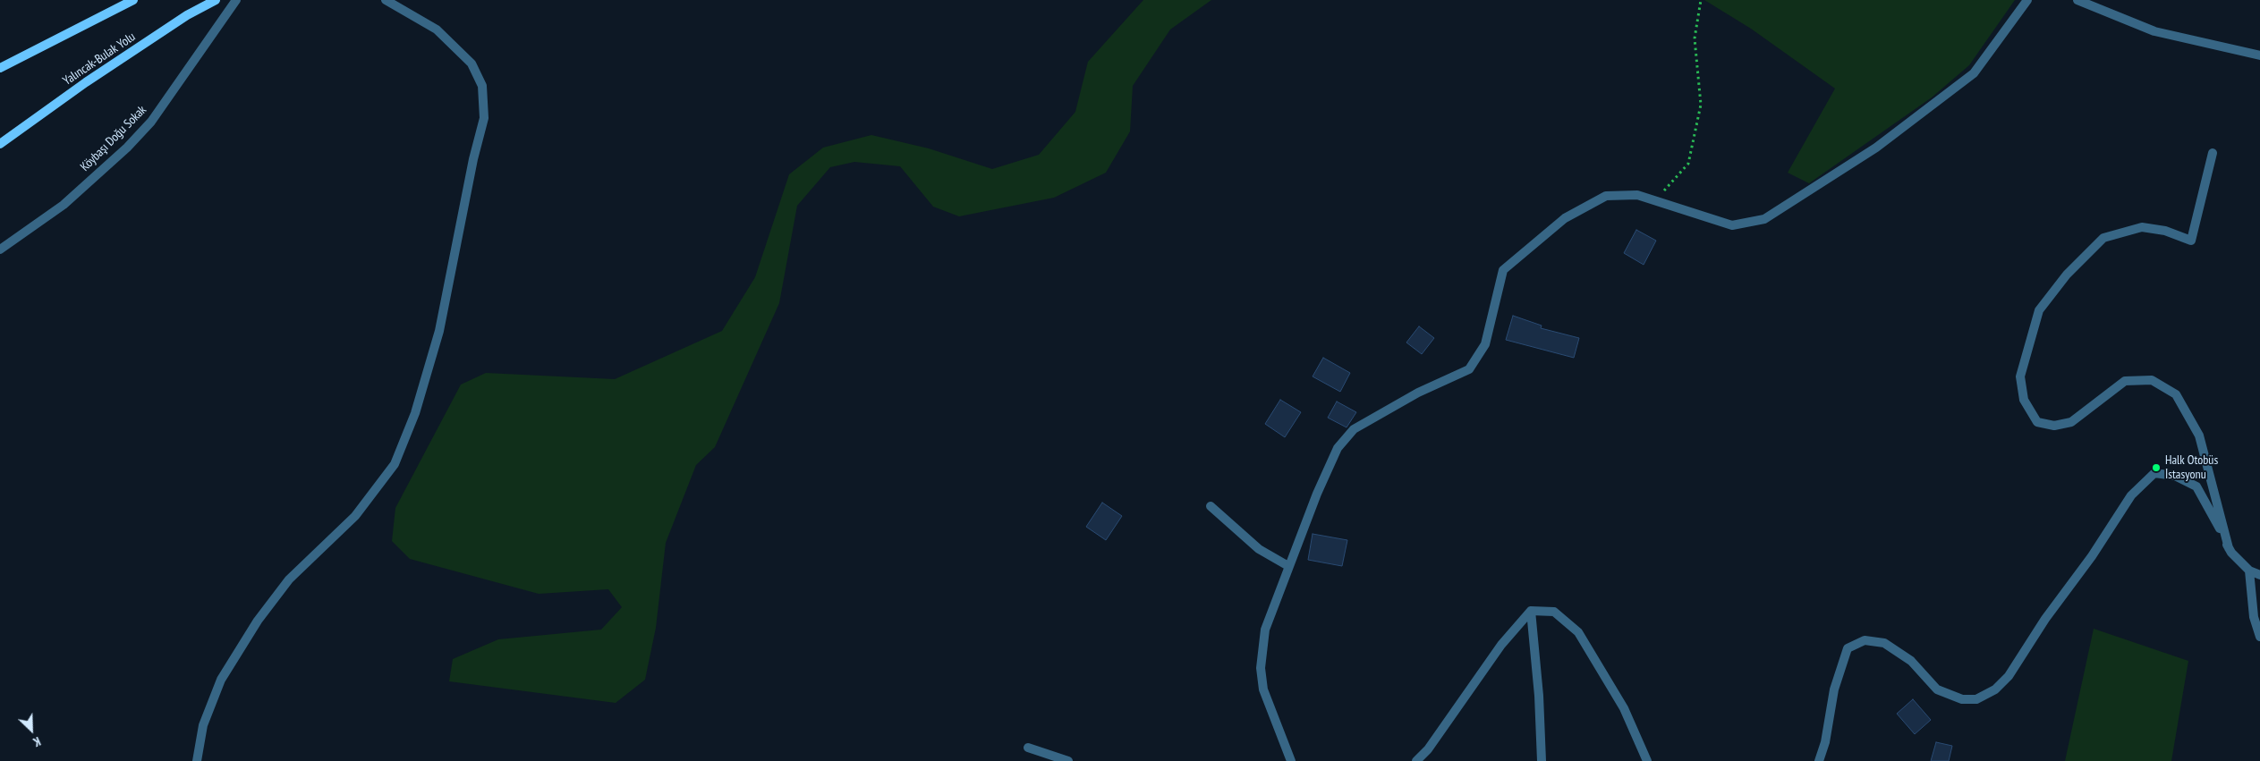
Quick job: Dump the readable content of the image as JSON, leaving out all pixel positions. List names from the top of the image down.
{
  "streets": {
    "main road": ["Yalıncak-Bulak Yolu"],
    "street": ["Köybaşı Doğu Sokak"]
  },
  "places": ["Halk Otobüs İstasyonu"],
  "north": "bottom right"
}
